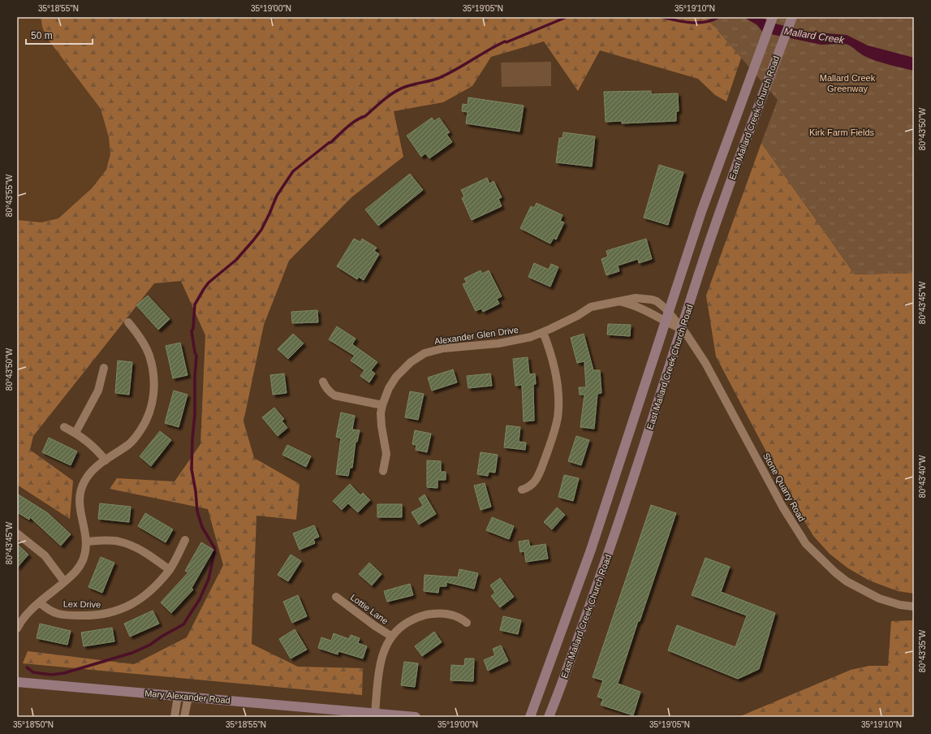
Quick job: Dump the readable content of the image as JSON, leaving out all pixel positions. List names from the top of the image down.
{
  "streets": {
    "main road": ["East Mallard Creek Church Road", "Mary Alexander Road"],
    "street": [
      "Alexander Glen Drive",
      "Stone Quarry Road",
      "Lex Drive",
      "Lottie Lane"
    ]
  },
  "crossings": [
    ["East Mallard Creek Church Road", "Alexander Glen Drive"],
    ["East Mallard Creek Church Road", "Stone Quarry Road"],
    ["Alexander Glen Drive", "Stone Quarry Road"]
  ],
  "water": ["Mallard Creek"],
  "parks": ["Mallard Creek Greenway", "Kirk Farm Fields"],
  "scale_bar": "50 m",
  "coordinates": [
    "35°18'55\"N",
    "35°19'00\"N",
    "35°19'05\"N",
    "35°19'10\"N",
    "80°43'50\"W",
    "80°43'55\"W",
    "80°43'45\"W",
    "80°43'40\"W",
    "80°43'35\"W",
    "35°18'50\"N"
  ]
}
